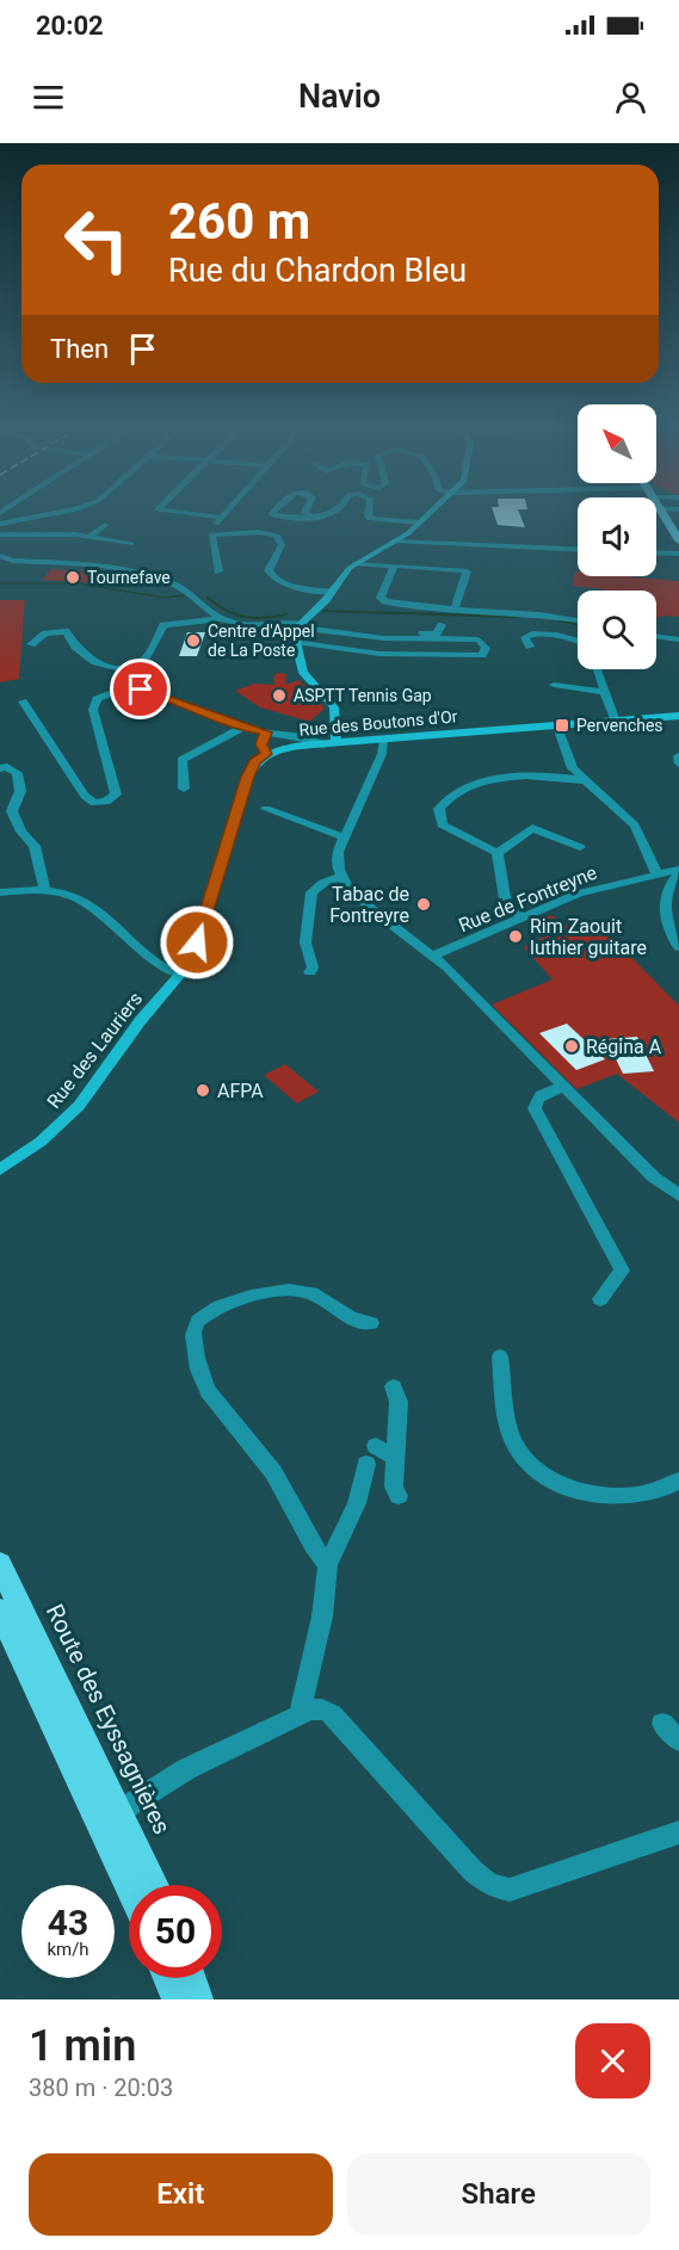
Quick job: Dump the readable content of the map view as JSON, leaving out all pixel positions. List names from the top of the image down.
{
  "streets": {
    "main road": ["Rue des Boutons d'Or", "Rue des Lauriers", "Route des Eyssagnières"],
    "street": ["Rue de Fontreyne"]
  },
  "places": {
    "other": [
      "Tournefave",
      "Centre d'Appel de La Poste",
      "ASPTT Tennis Gap",
      "Tabac de Fontreyre",
      "Rim Zaouit luthier guitare",
      "Régina A",
      "AFPA"
    ],
    "transit": ["Pervenches"]
  },
  "north": "top left",
  "page": {
    "status": "20:02",
    "header": "Navio",
    "turn": ["260 m", "Rue du Chardon Bleu"],
    "then": "Then",
    "speed": "43 km/h",
    "limit": "50",
    "heading": ["1 min", "380 m · 20:03"],
    "buttons": ["Exit", "Share"]
  }
}
